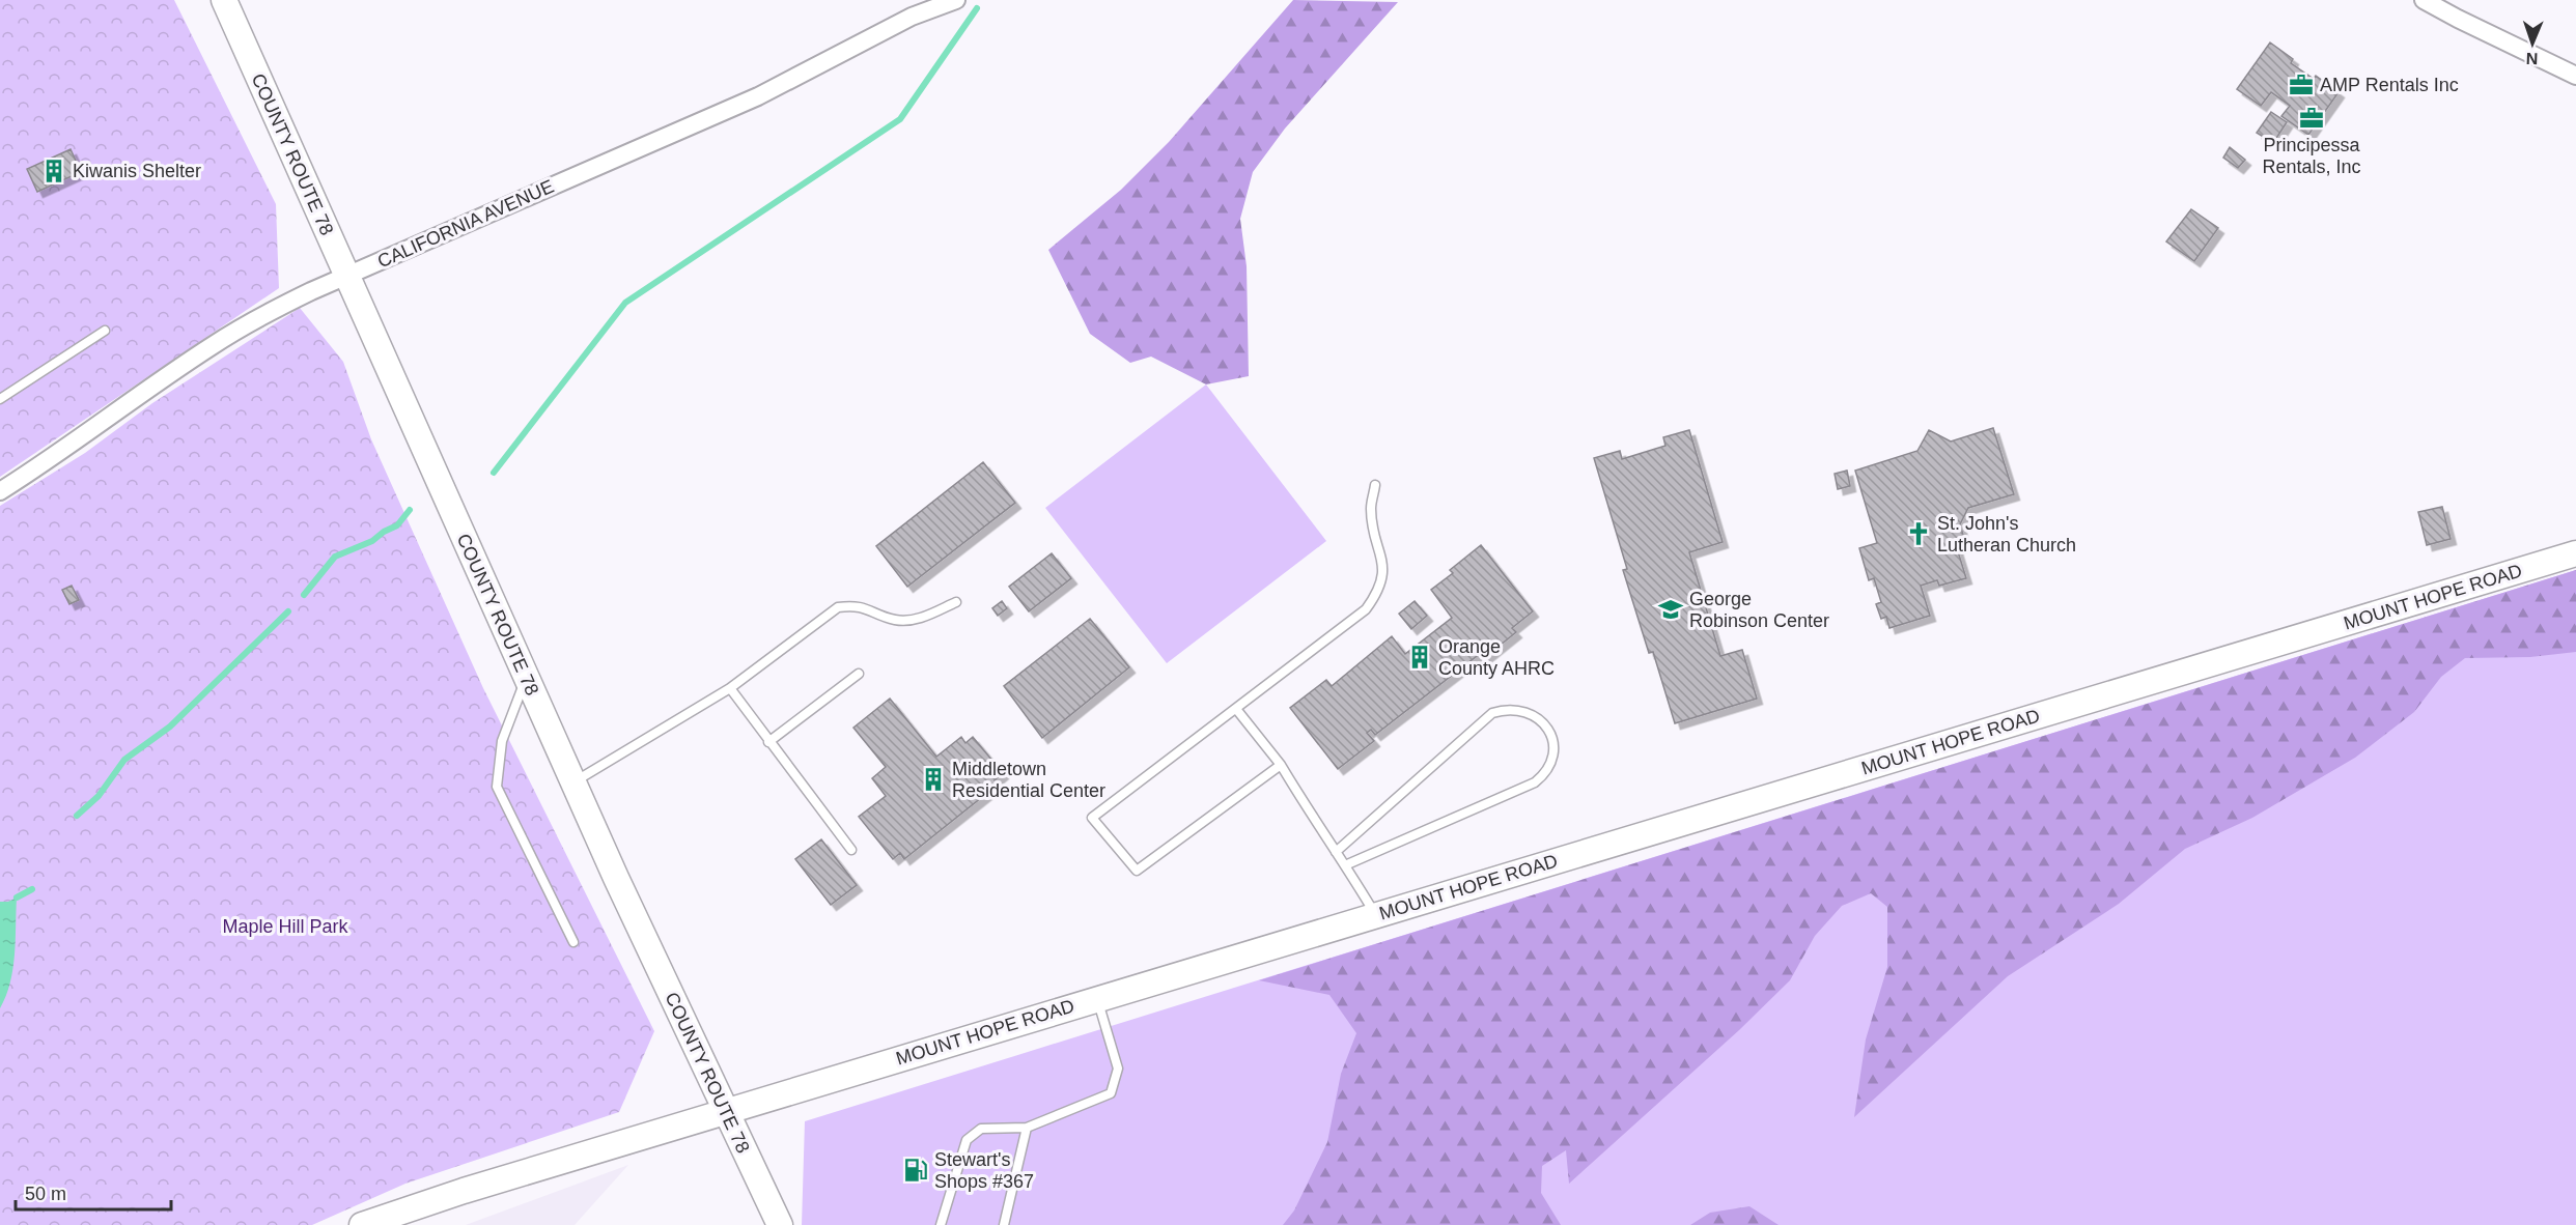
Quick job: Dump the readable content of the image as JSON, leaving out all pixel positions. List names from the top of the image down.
{
  "streets": {
    "street": ["COUNTY ROUTE 78", "CALIFORNIA AVENUE", "MOUNT HOPE ROAD"]
  },
  "crossings": [
    ["COUNTY ROUTE 78", "CALIFORNIA AVENUE"],
    ["COUNTY ROUTE 78", "MOUNT HOPE ROAD"]
  ],
  "parks": ["Maple Hill Park"],
  "places": {
    "office": ["AMP Rentals Inc", "Principessa Rentals, Inc"],
    "building": ["Kiwanis Shelter", "Orange County AHRC", "Middletown Residential Center"],
    "church": ["St. John's Lutheran Church"],
    "school or university": ["George Robinson Center"],
    "fuel station": ["Stewart's Shops #367"]
  },
  "scale_bar": "50 m",
  "north": "bottom"
}
